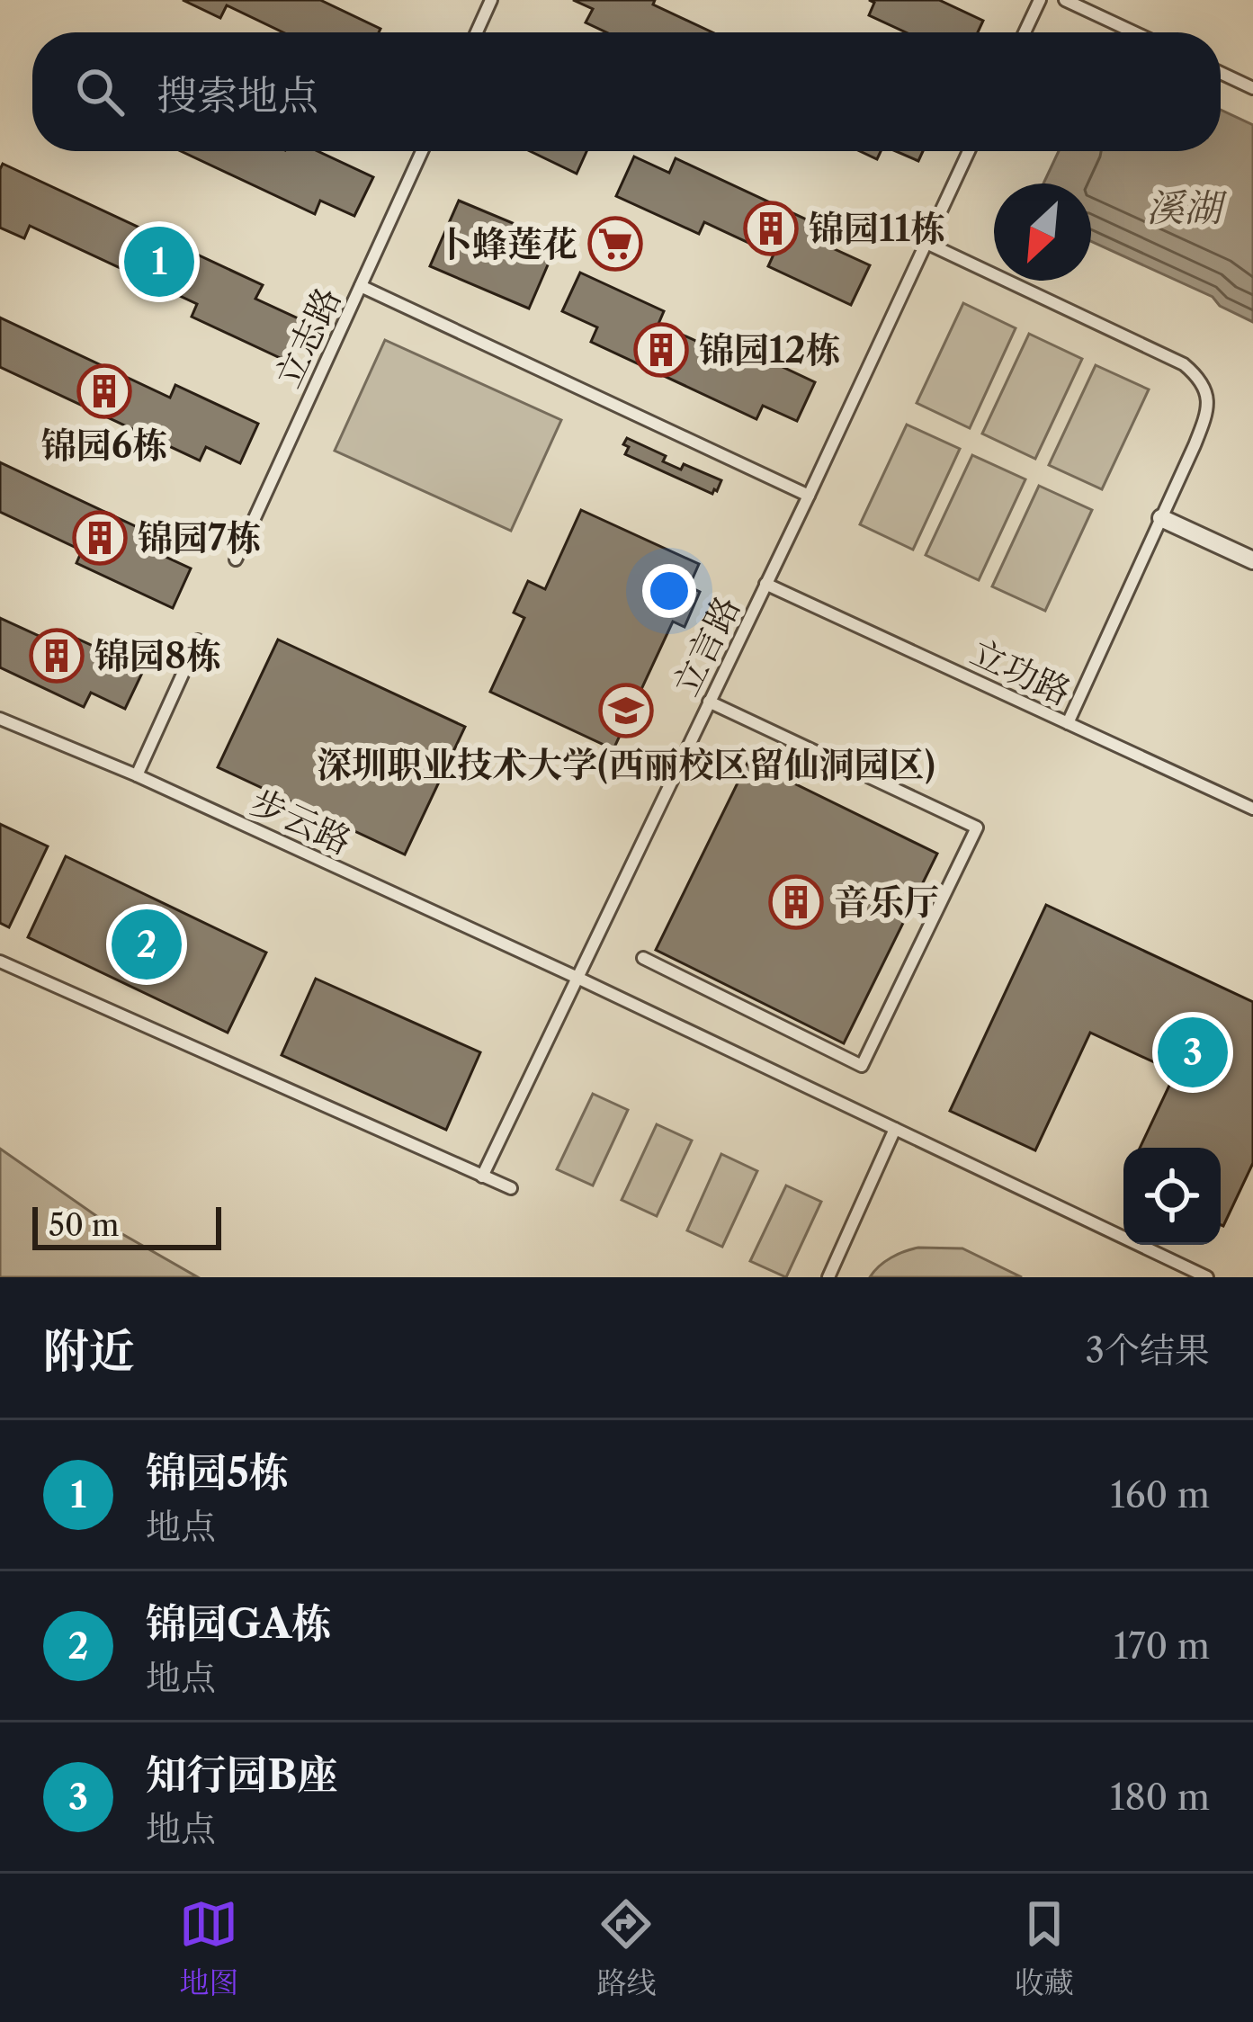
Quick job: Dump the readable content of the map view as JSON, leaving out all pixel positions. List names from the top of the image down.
{
  "streets": {
    "lane": [
      "立志路",
      "立言路",
      "立功路",
      "步云路"
    ]
  },
  "crossings": [
    ["立言路", "立功路"],
    ["立言路", "步云路"]
  ],
  "water": ["溪湖"],
  "places": {
    "building": [
      "锦园11栋",
      "锦园12栋",
      "锦园6栋",
      "锦园7栋",
      "锦园8栋",
      "音乐厅"
    ],
    "supermarket": ["卜蜂莲花"],
    "school or university": ["深圳职业技术大学(西丽校区留仙洞园区)"]
  },
  "scale_bar": "50 m",
  "north": "bottom left",
  "page": {
    "search": "搜索地点",
    "pins": ["1", "2", "3"],
    "scale": "50 m",
    "heading": ["附近", "3个结果"],
    "list": [
      {
        "mark": "1",
        "name": "锦园5栋",
        "note": "地点",
        "value": "160 m"
      },
      {
        "mark": "2",
        "name": "锦园GA栋",
        "note": "地点",
        "value": "170 m"
      },
      {
        "mark": "3",
        "name": "知行园B座",
        "note": "地点",
        "value": "180 m"
      }
    ],
    "nav": ["地图", "路线", "收藏"]
  }
}
